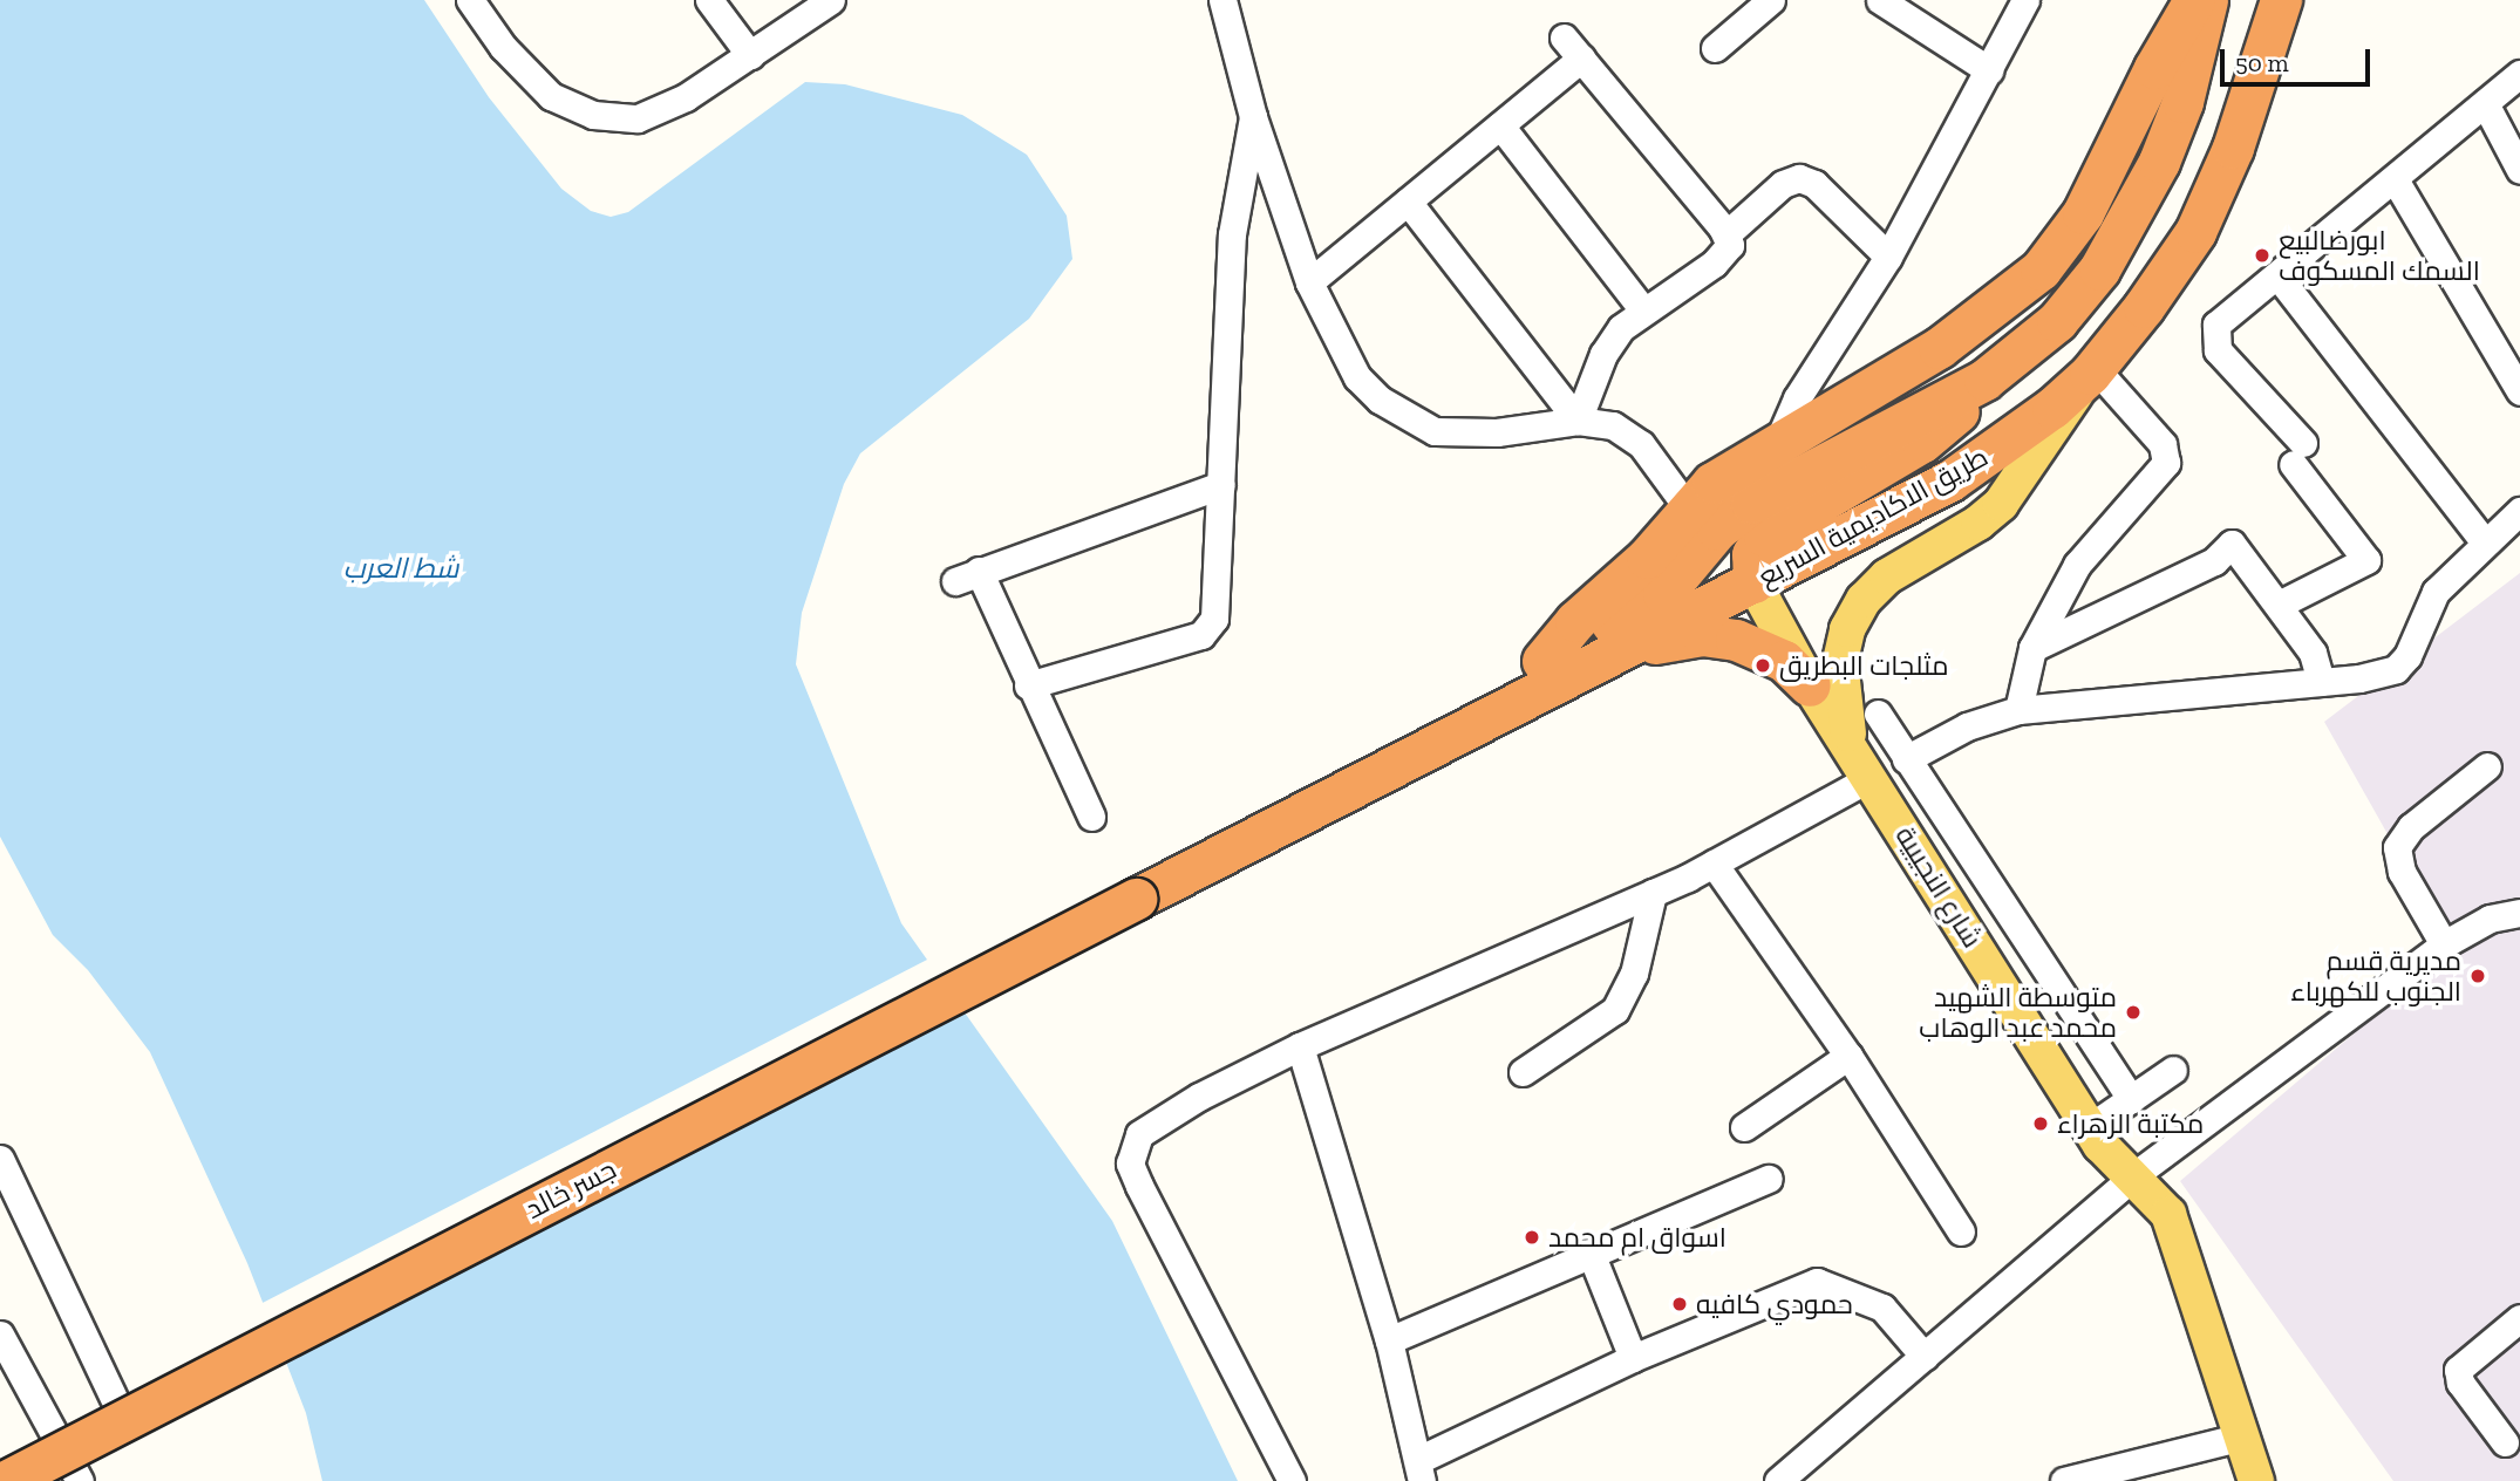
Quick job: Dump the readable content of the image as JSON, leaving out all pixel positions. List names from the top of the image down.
{
  "streets": {
    "highway": ["طريق الاكاديمية السريع", "جسر خالد"],
    "main road": ["شارع النجيبية"]
  },
  "crossings": [
    ["طريق الاكاديمية السريع", "شارع النجيبية"]
  ],
  "water": ["شط العرب"],
  "places": [
    "ابورضالبيع السمك المسكوف",
    "مثلجات البطريق",
    "مديرية قسم الجنوب للكهرباء",
    "متوسطة الشهيد محمد عبد الوهاب",
    "مكتبة الزهراء",
    "اسواق ام محمد",
    "حمودي كافيه"
  ],
  "scale_bar": "50 m"
}
